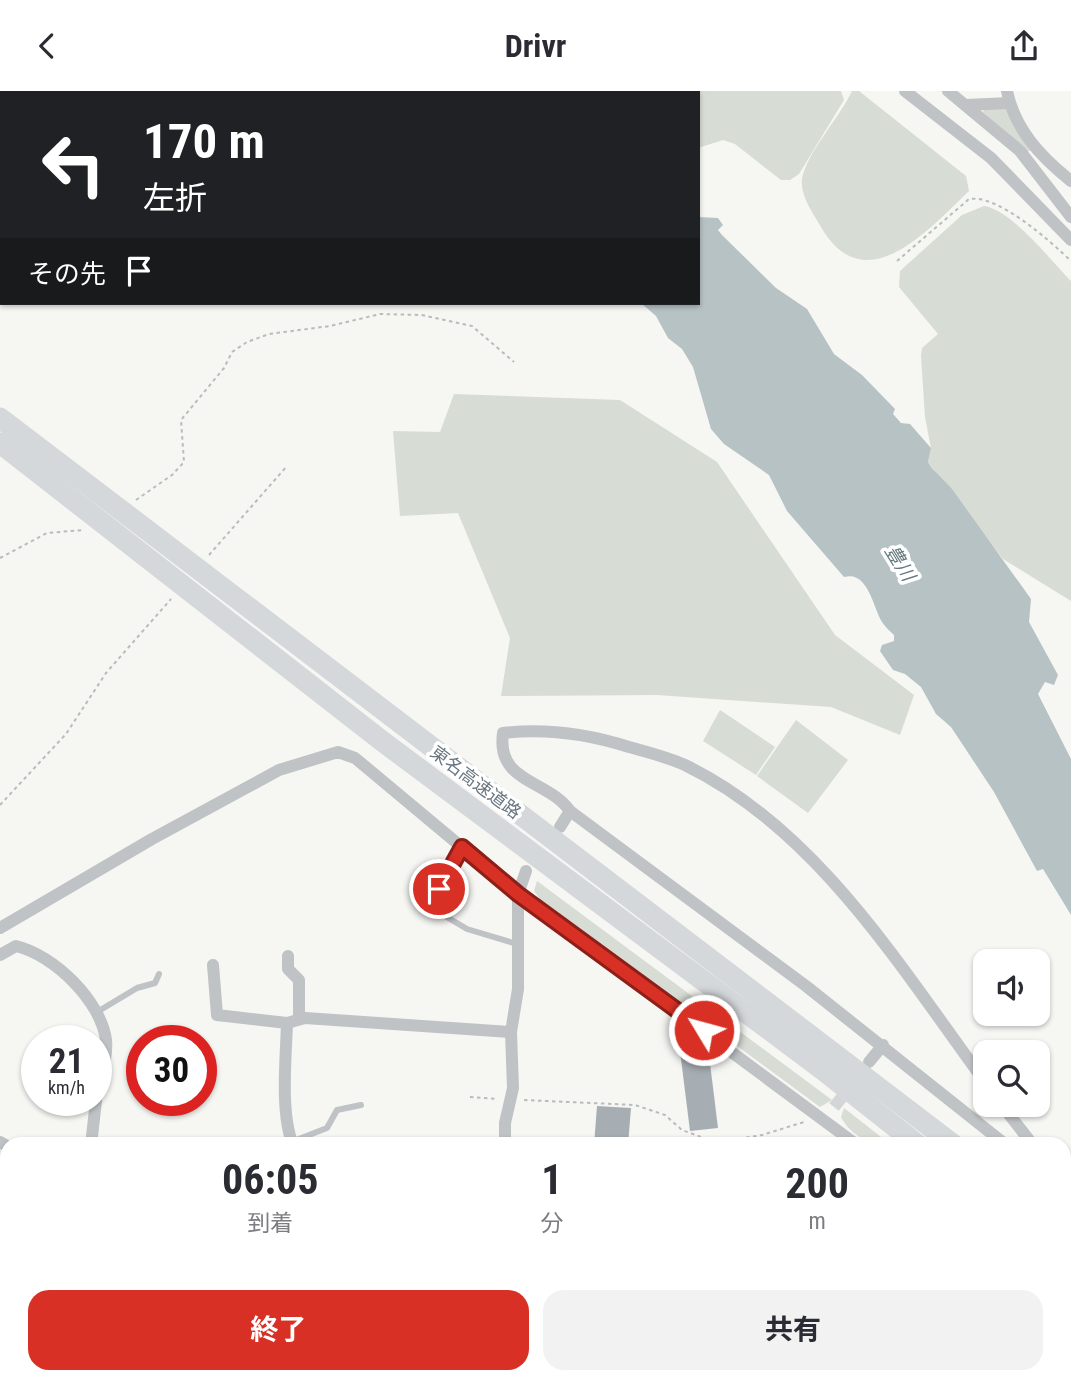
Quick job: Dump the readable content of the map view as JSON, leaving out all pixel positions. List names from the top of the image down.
{
  "streets": {
    "highway": ["東名高速道路"]
  },
  "water": ["豊川"],
  "page": {
    "header": "Drivr",
    "turn": ["170 m", "左折"],
    "then": "その先",
    "speed": "21 km/h",
    "limit": "30",
    "eta": [
      "06:05",
      "到着",
      "1",
      "分",
      "200",
      "m"
    ],
    "buttons": ["終了", "共有"]
  }
}
